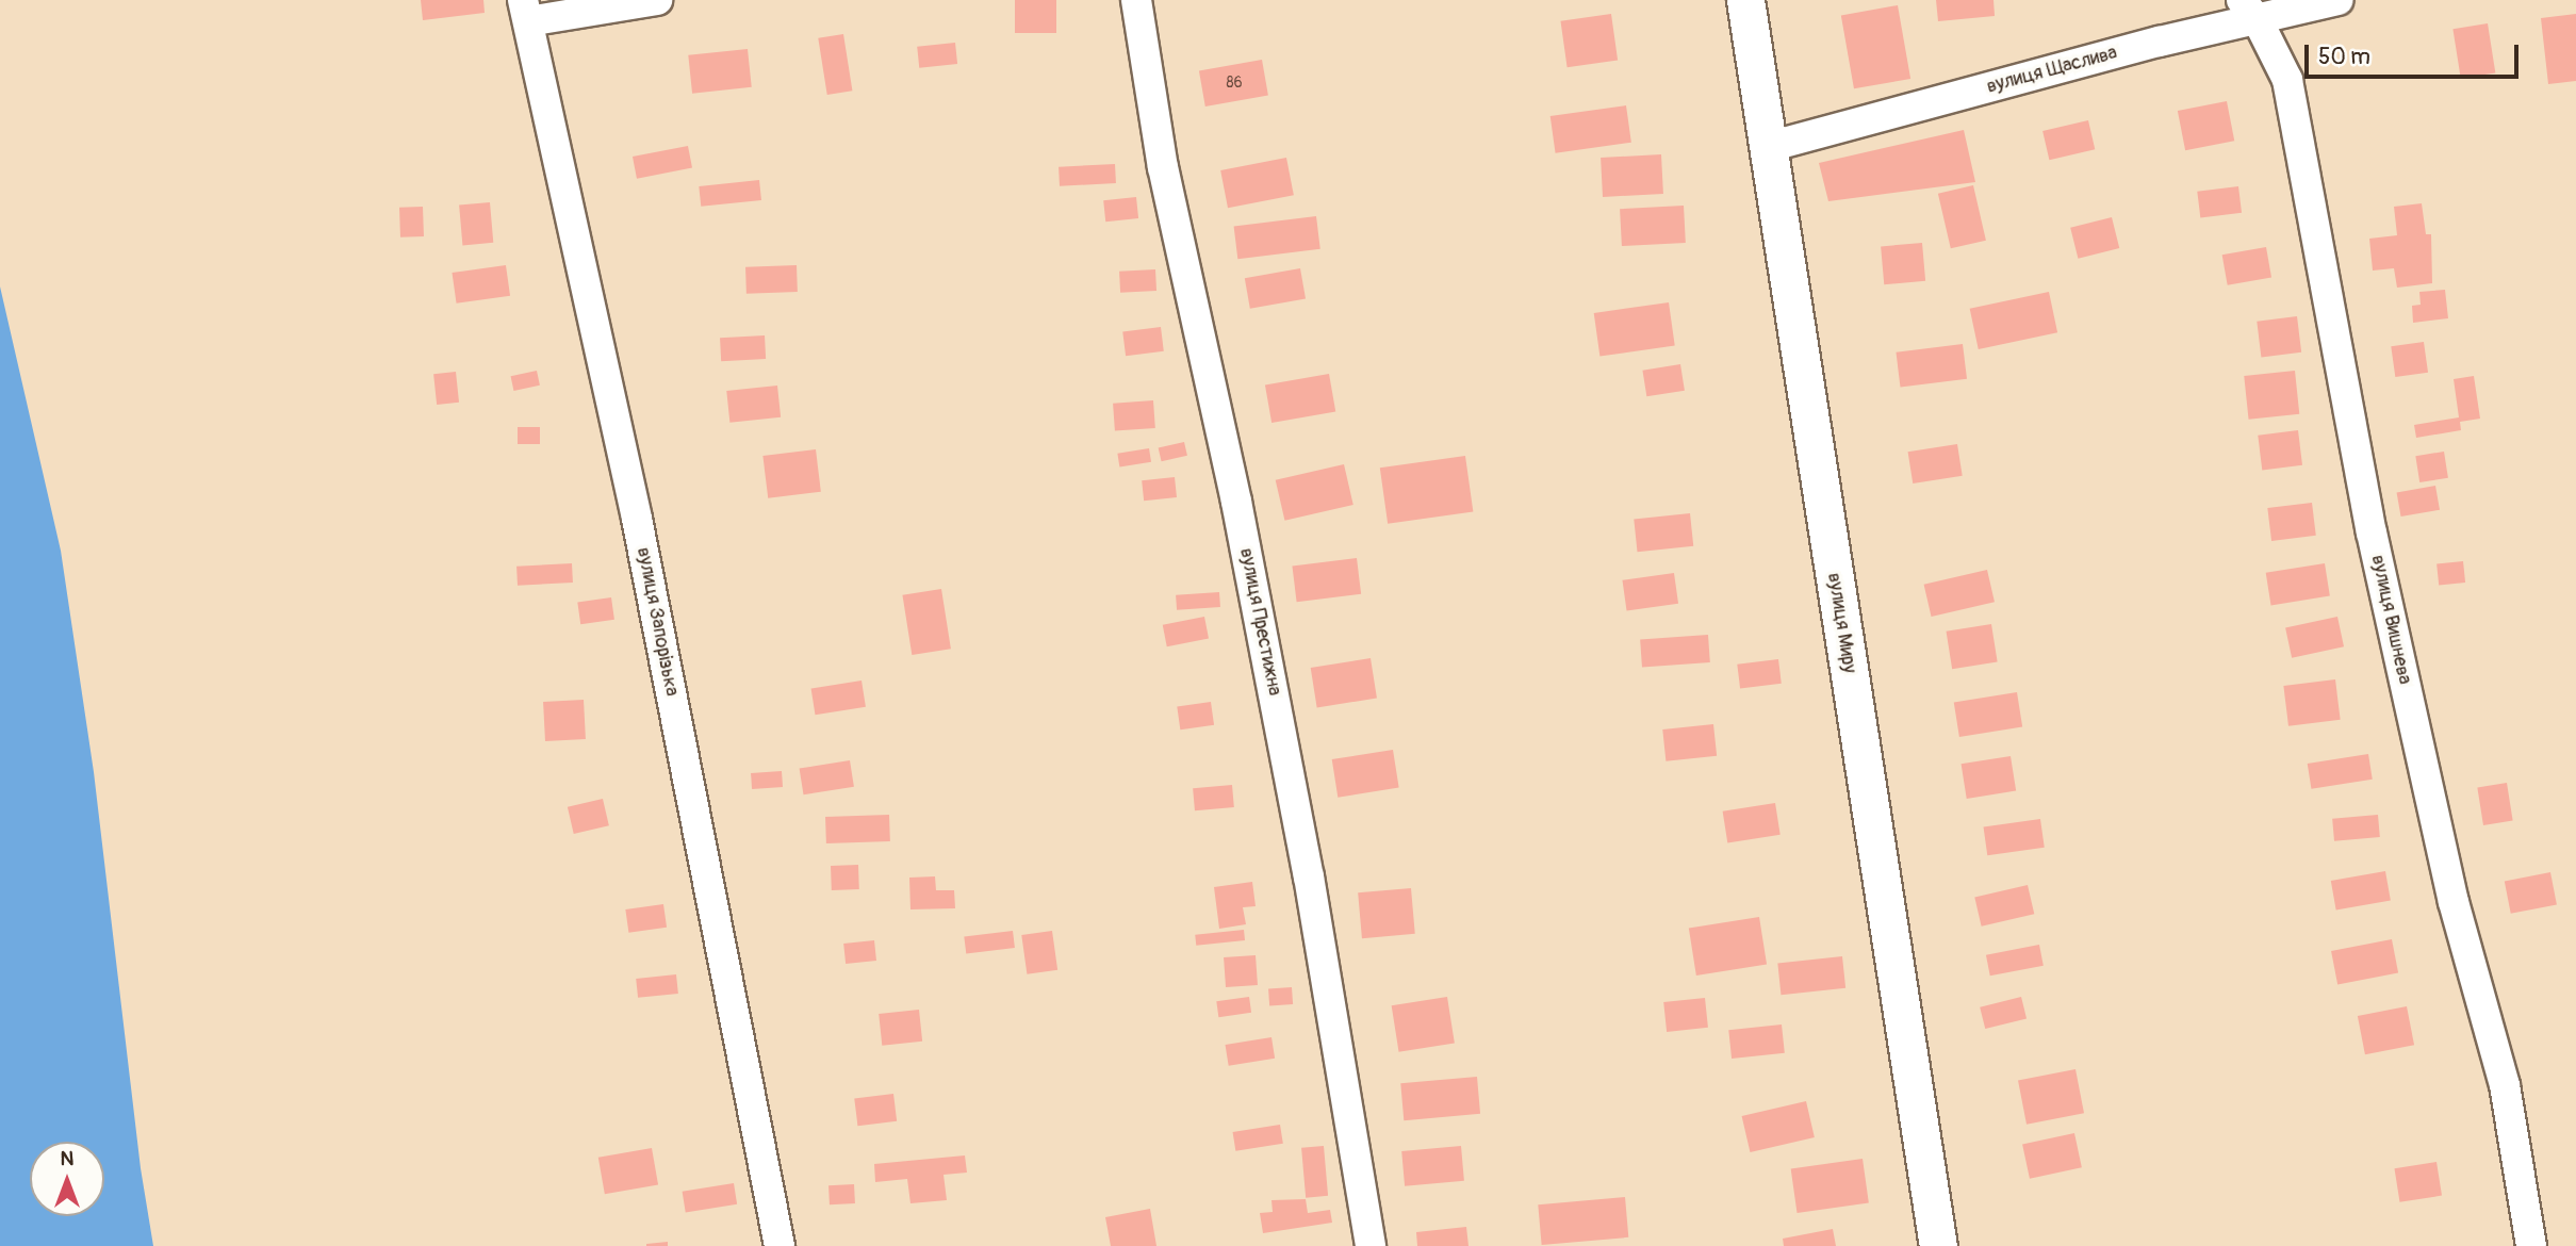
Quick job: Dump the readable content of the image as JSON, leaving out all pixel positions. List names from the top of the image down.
{
  "streets": {
    "street": [
      "вулиця Щаслива",
      "вулиця Вишнева",
      "вулиця Запорізька",
      "вулиця Престижна",
      "вулиця Миру"
    ]
  },
  "crossings": [
    ["вулиця Щаслива", "вулиця Вишнева"],
    ["вулиця Щаслива", "вулиця Миру"]
  ],
  "house_numbers": ["86"],
  "scale_bar": "50 m",
  "north": "top"
}
